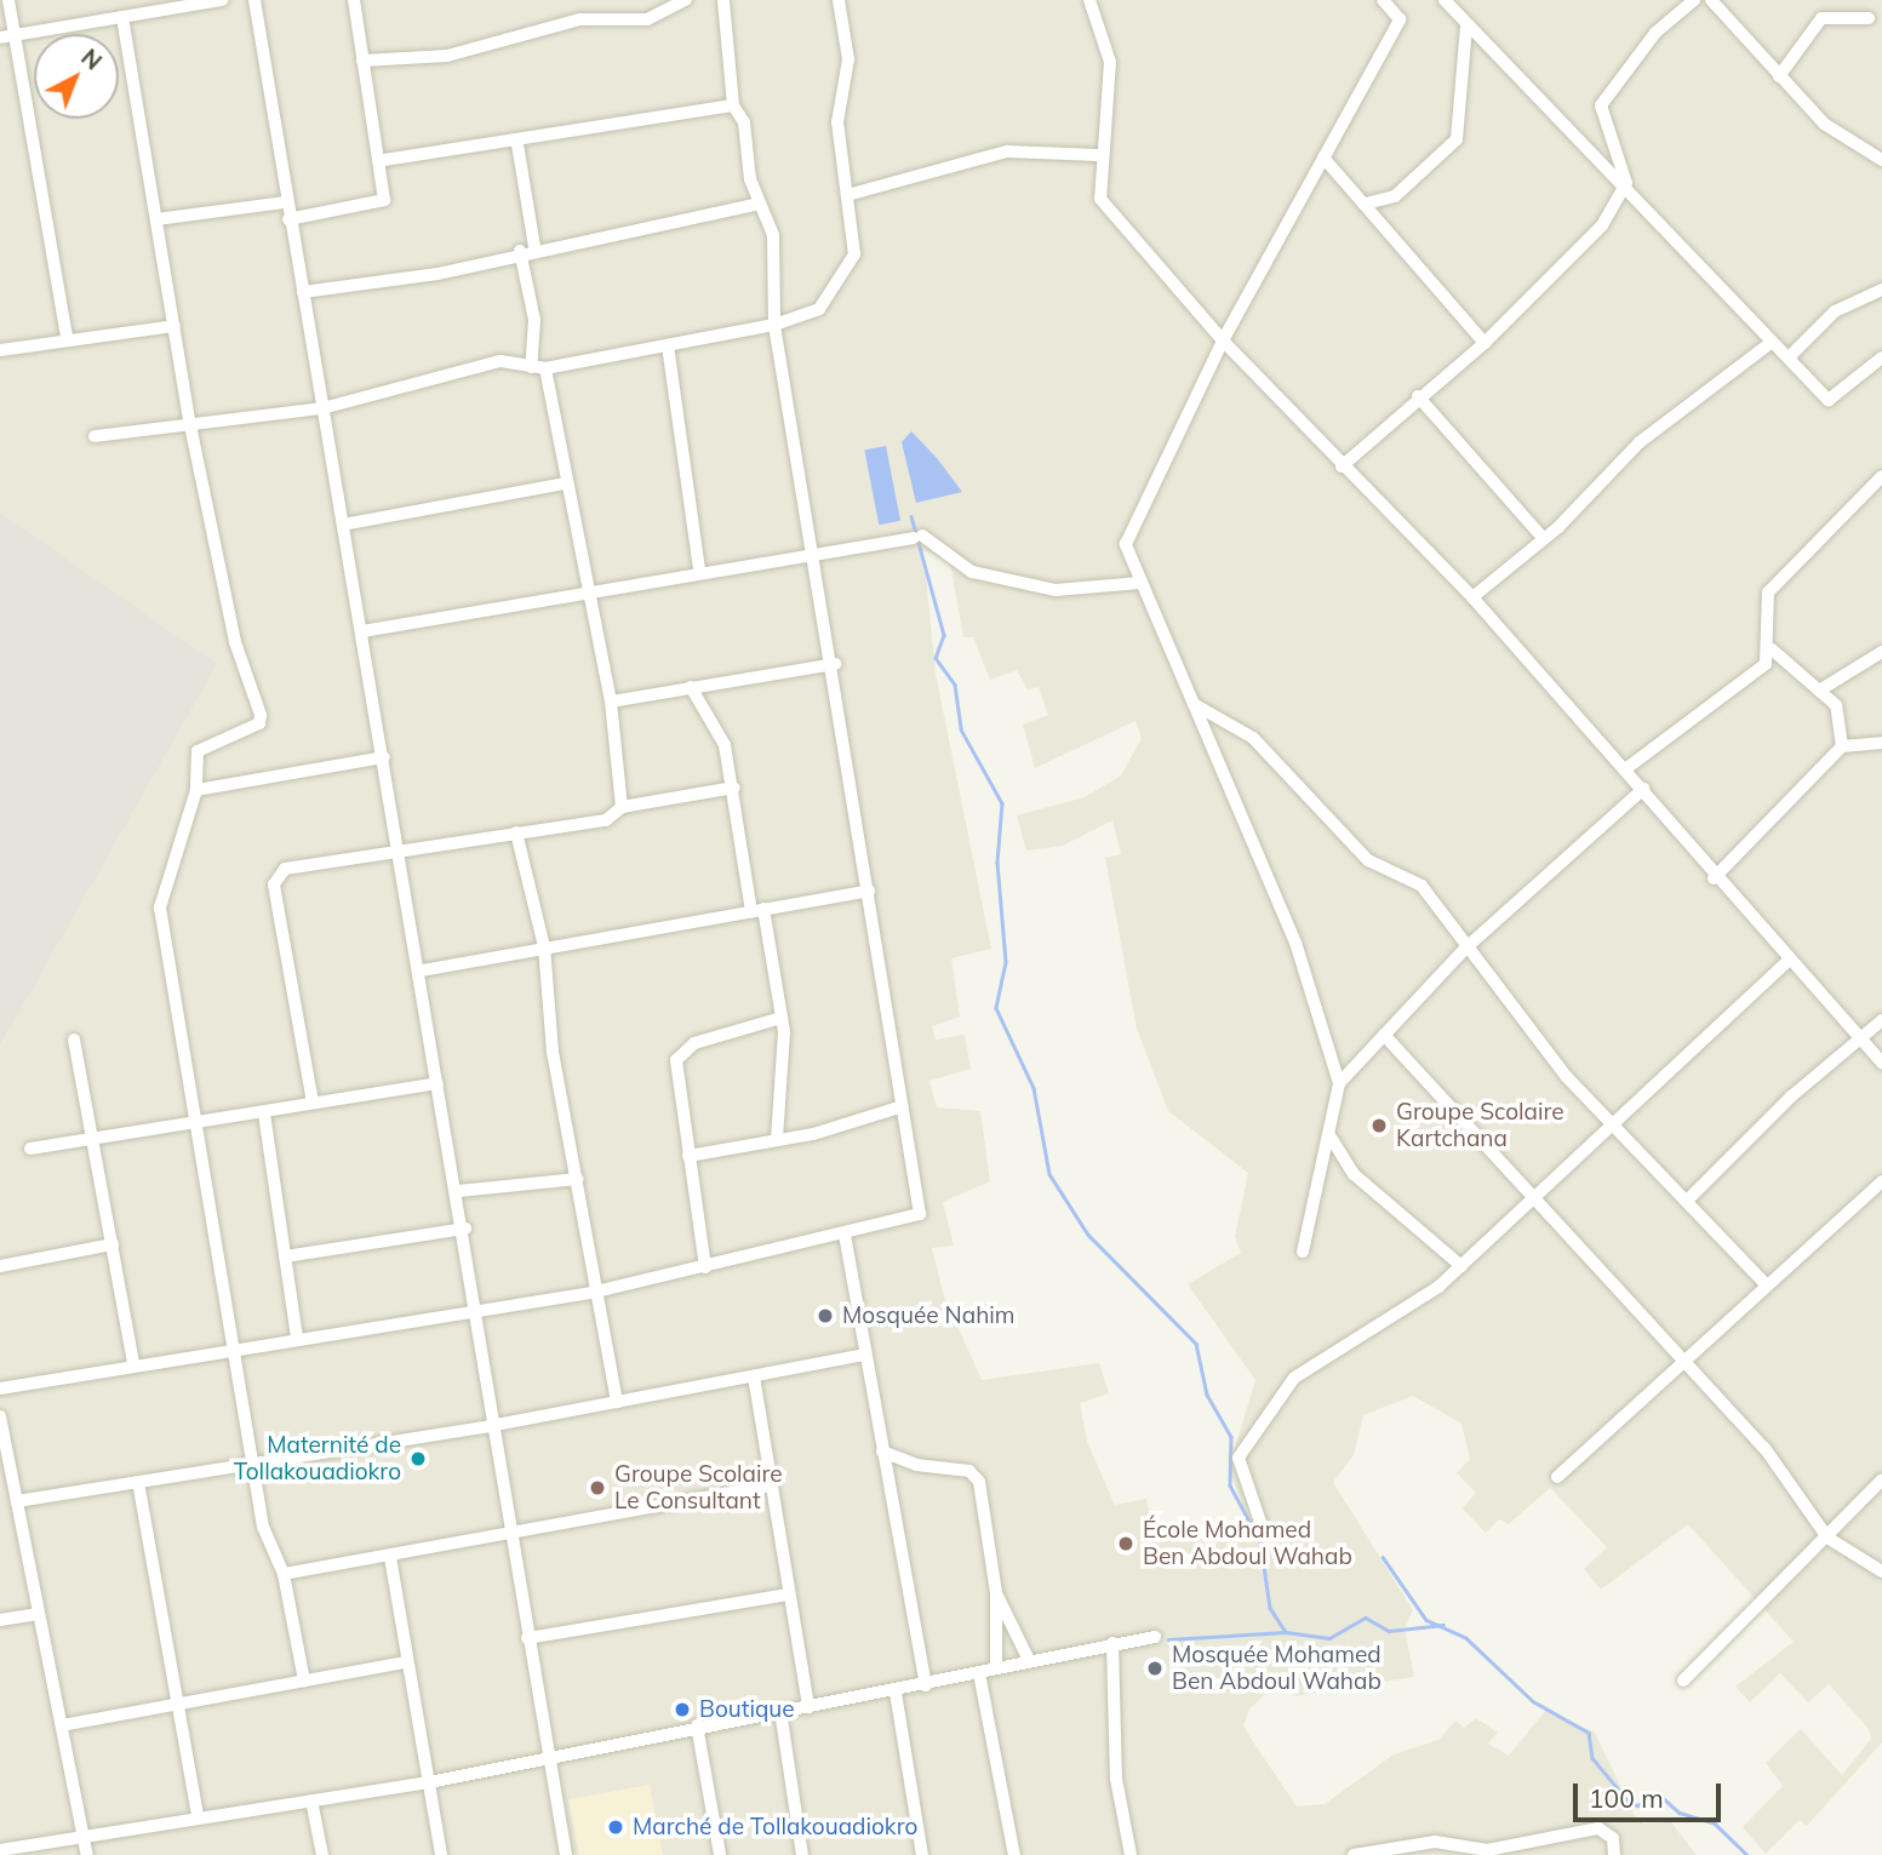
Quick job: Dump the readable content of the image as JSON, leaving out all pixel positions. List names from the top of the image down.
{
  "places": [
    "Groupe Scolaire Kartchana",
    "Mosquée Nahim",
    "Maternité de Tollakouadiokro",
    "Groupe Scolaire Le Consultant",
    "École Mohamed Ben Abdoul Wahab",
    "Mosquée Mohamed Ben Abdoul Wahab",
    "Boutique",
    "Marché de Tollakouadiokro"
  ],
  "scale_bar": "100 m",
  "north": "top right"
}
